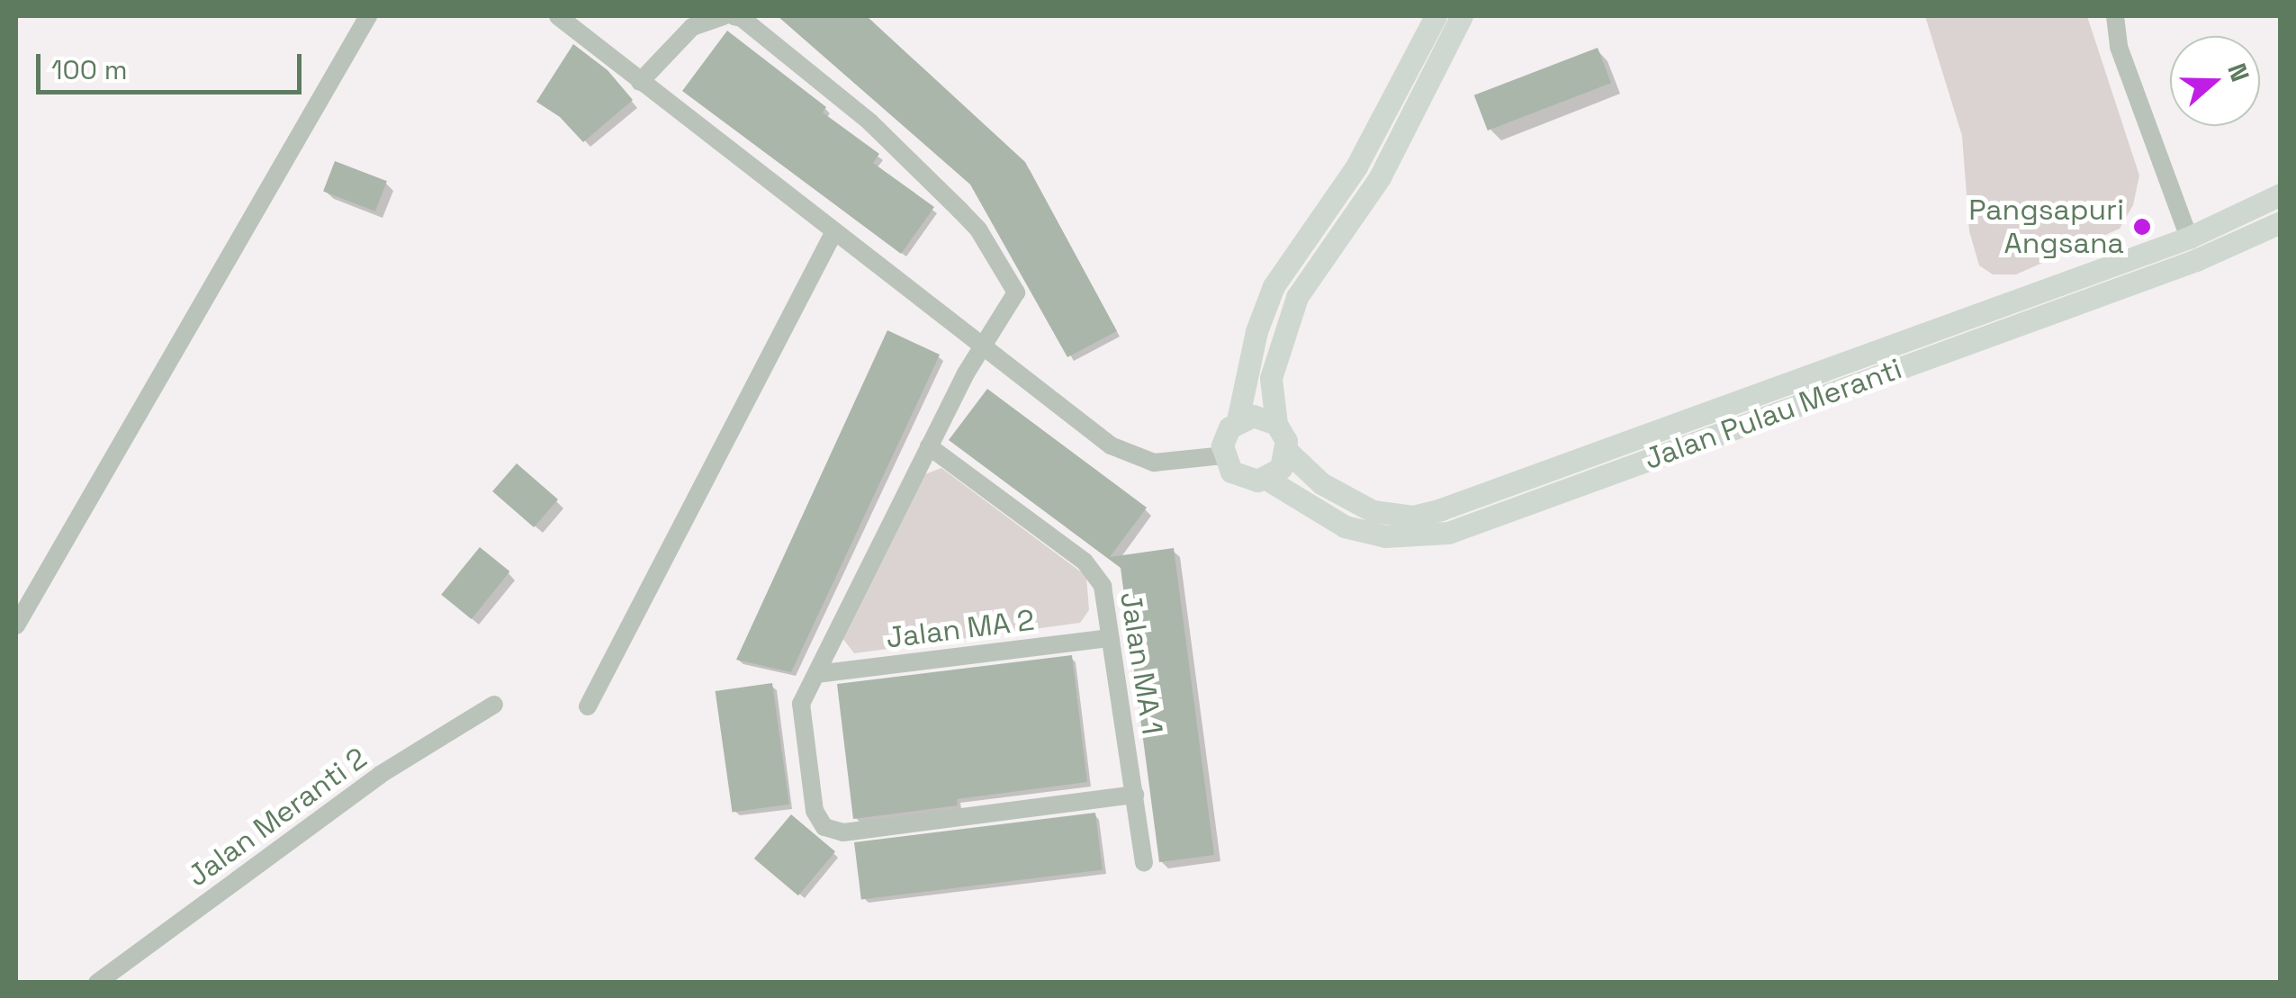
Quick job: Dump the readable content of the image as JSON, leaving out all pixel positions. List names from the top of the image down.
{
  "streets": {
    "main road": ["Jalan Pulau Meranti"],
    "street": ["Jalan MA 2", "Jalan MA 1", "Jalan Meranti 2"]
  },
  "crossings": [
    ["Jalan MA 2", "Jalan MA 1"]
  ],
  "places": ["Pangsapuri Angsana"],
  "scale_bar": "100 m",
  "north": "right"
}
